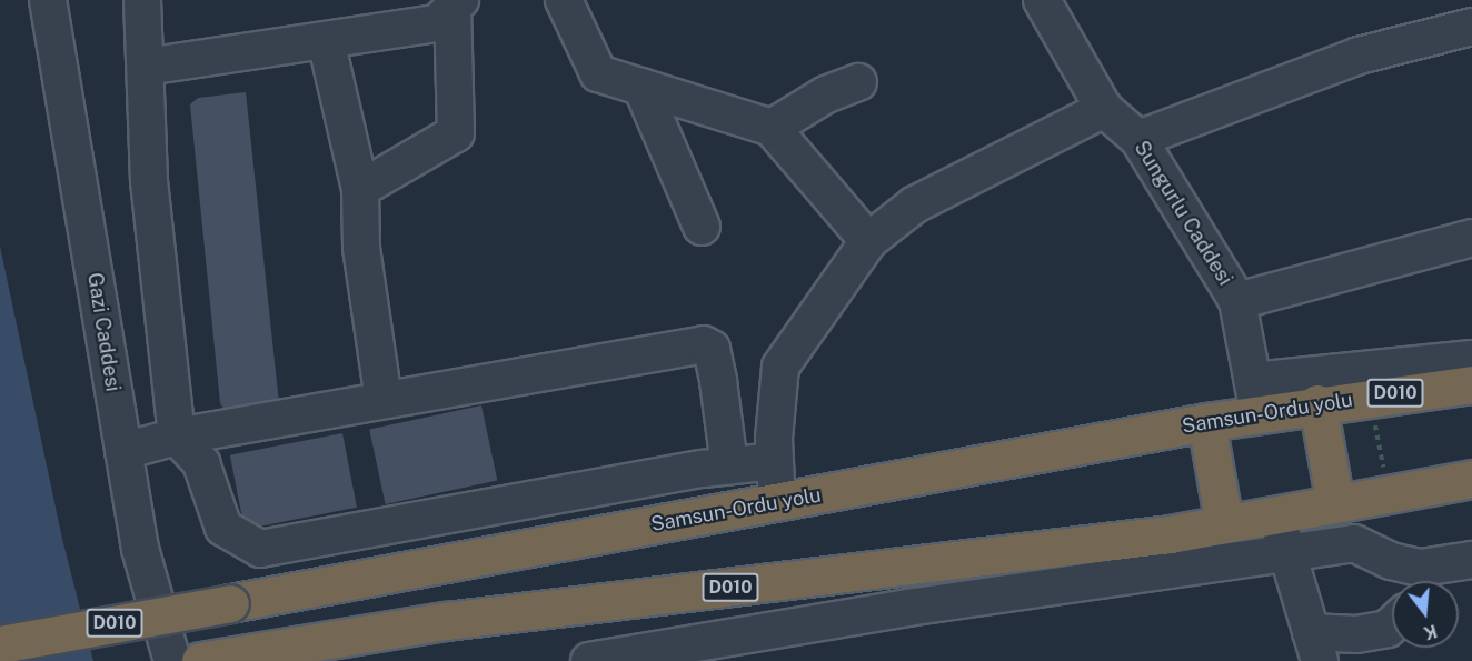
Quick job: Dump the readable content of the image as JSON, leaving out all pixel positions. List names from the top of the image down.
{
  "streets": {
    "highway": ["D010", "Samsun-Ordu yolu"],
    "street": ["Sungurlu Caddesi", "Gazi Caddesi"]
  },
  "crossings": [
    ["Sungurlu Caddesi", "Samsun-Ordu yolu"]
  ],
  "north": "bottom"
}
